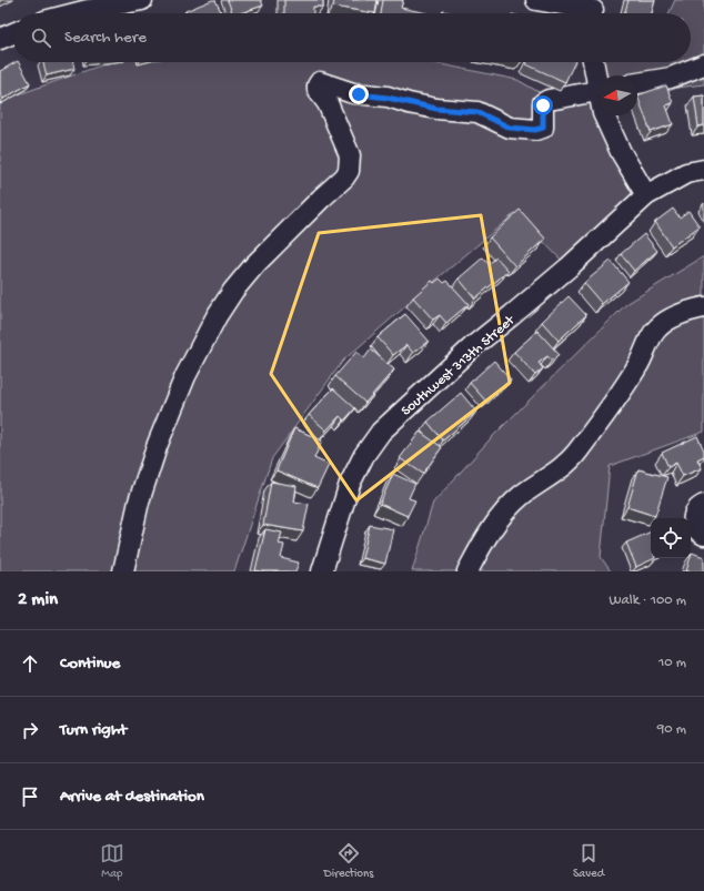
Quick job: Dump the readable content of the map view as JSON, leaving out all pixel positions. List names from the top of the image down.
{
  "streets": {
    "street": ["Southwest 313th Street"]
  },
  "north": "left",
  "page": {
    "search": "Search here",
    "heading": ["2 min", "Walk · 100 m"],
    "list": [
      ["Continue", "10 m"],
      ["Turn right", "90 m"],
      "Arrive at destination"
    ],
    "nav": ["Map", "Directions", "Saved"]
  }
}
